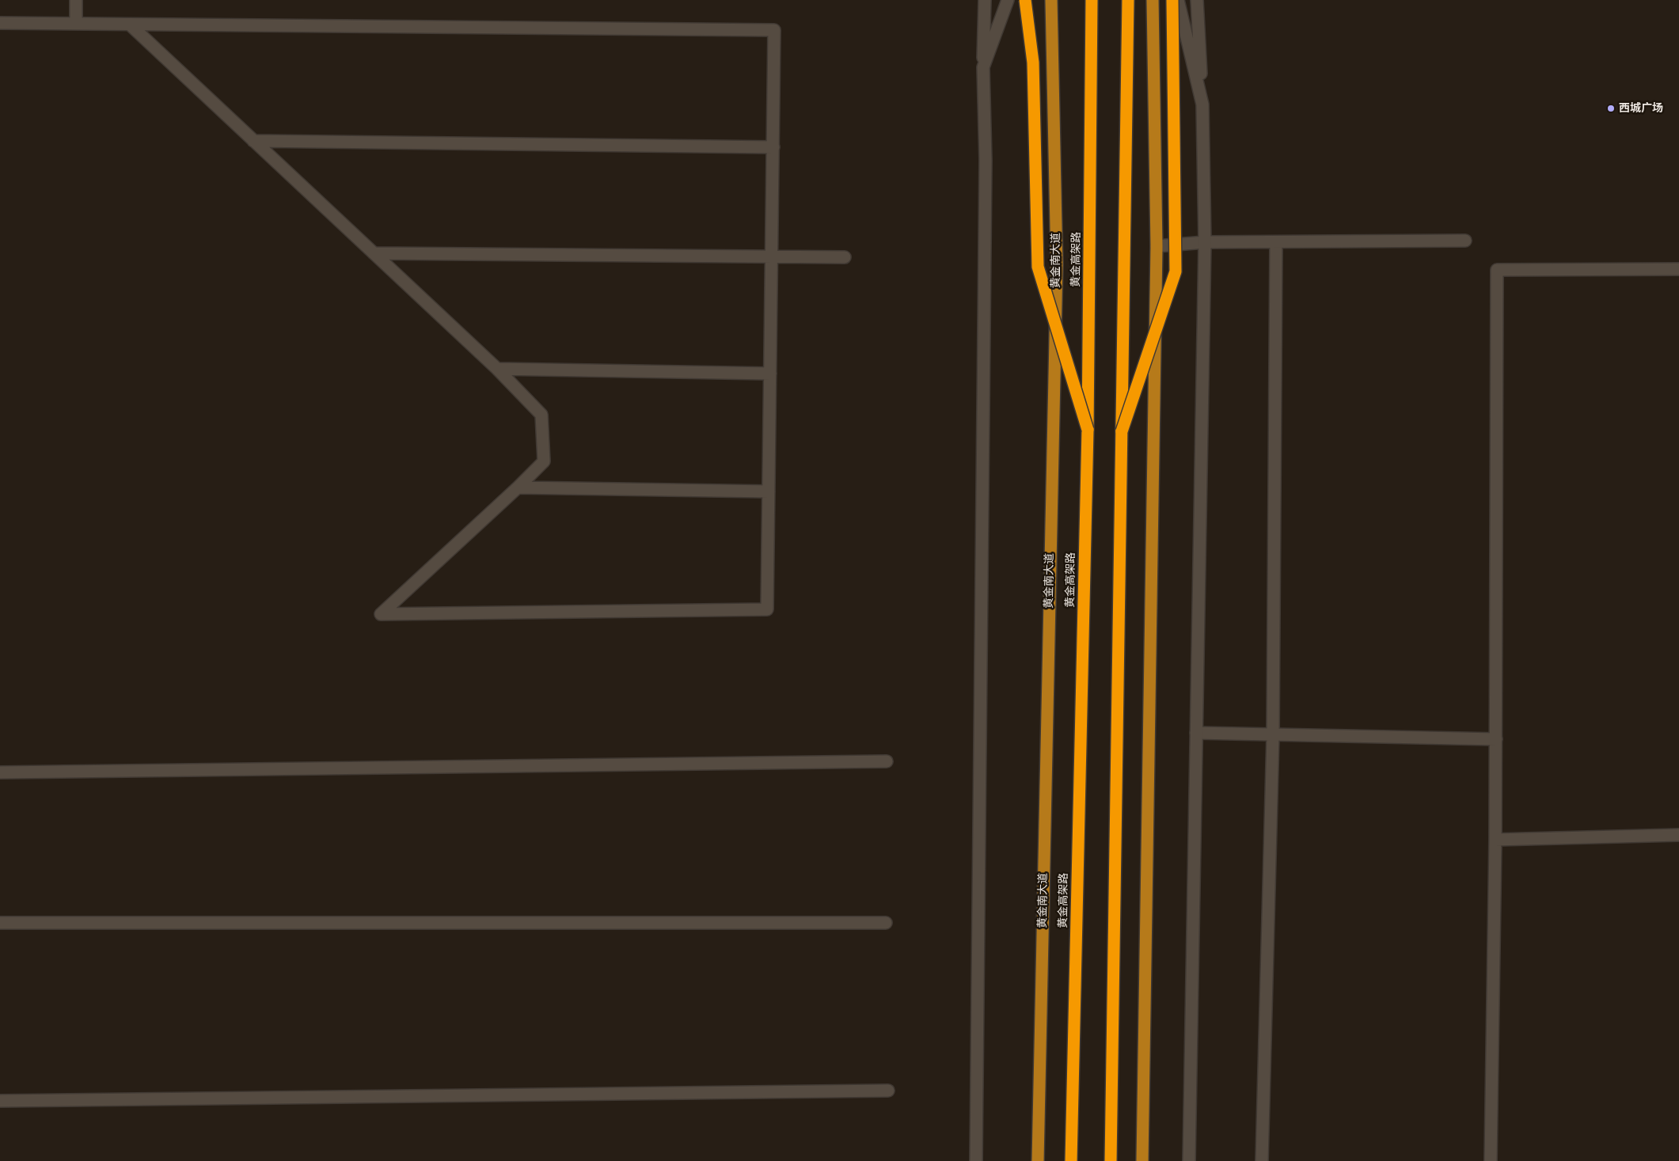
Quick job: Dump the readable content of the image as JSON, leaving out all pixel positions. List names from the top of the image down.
{
  "streets": {
    "highway": ["黄金高架路"],
    "main road": ["黄金南大道"]
  },
  "places": ["西城广场"]
}
